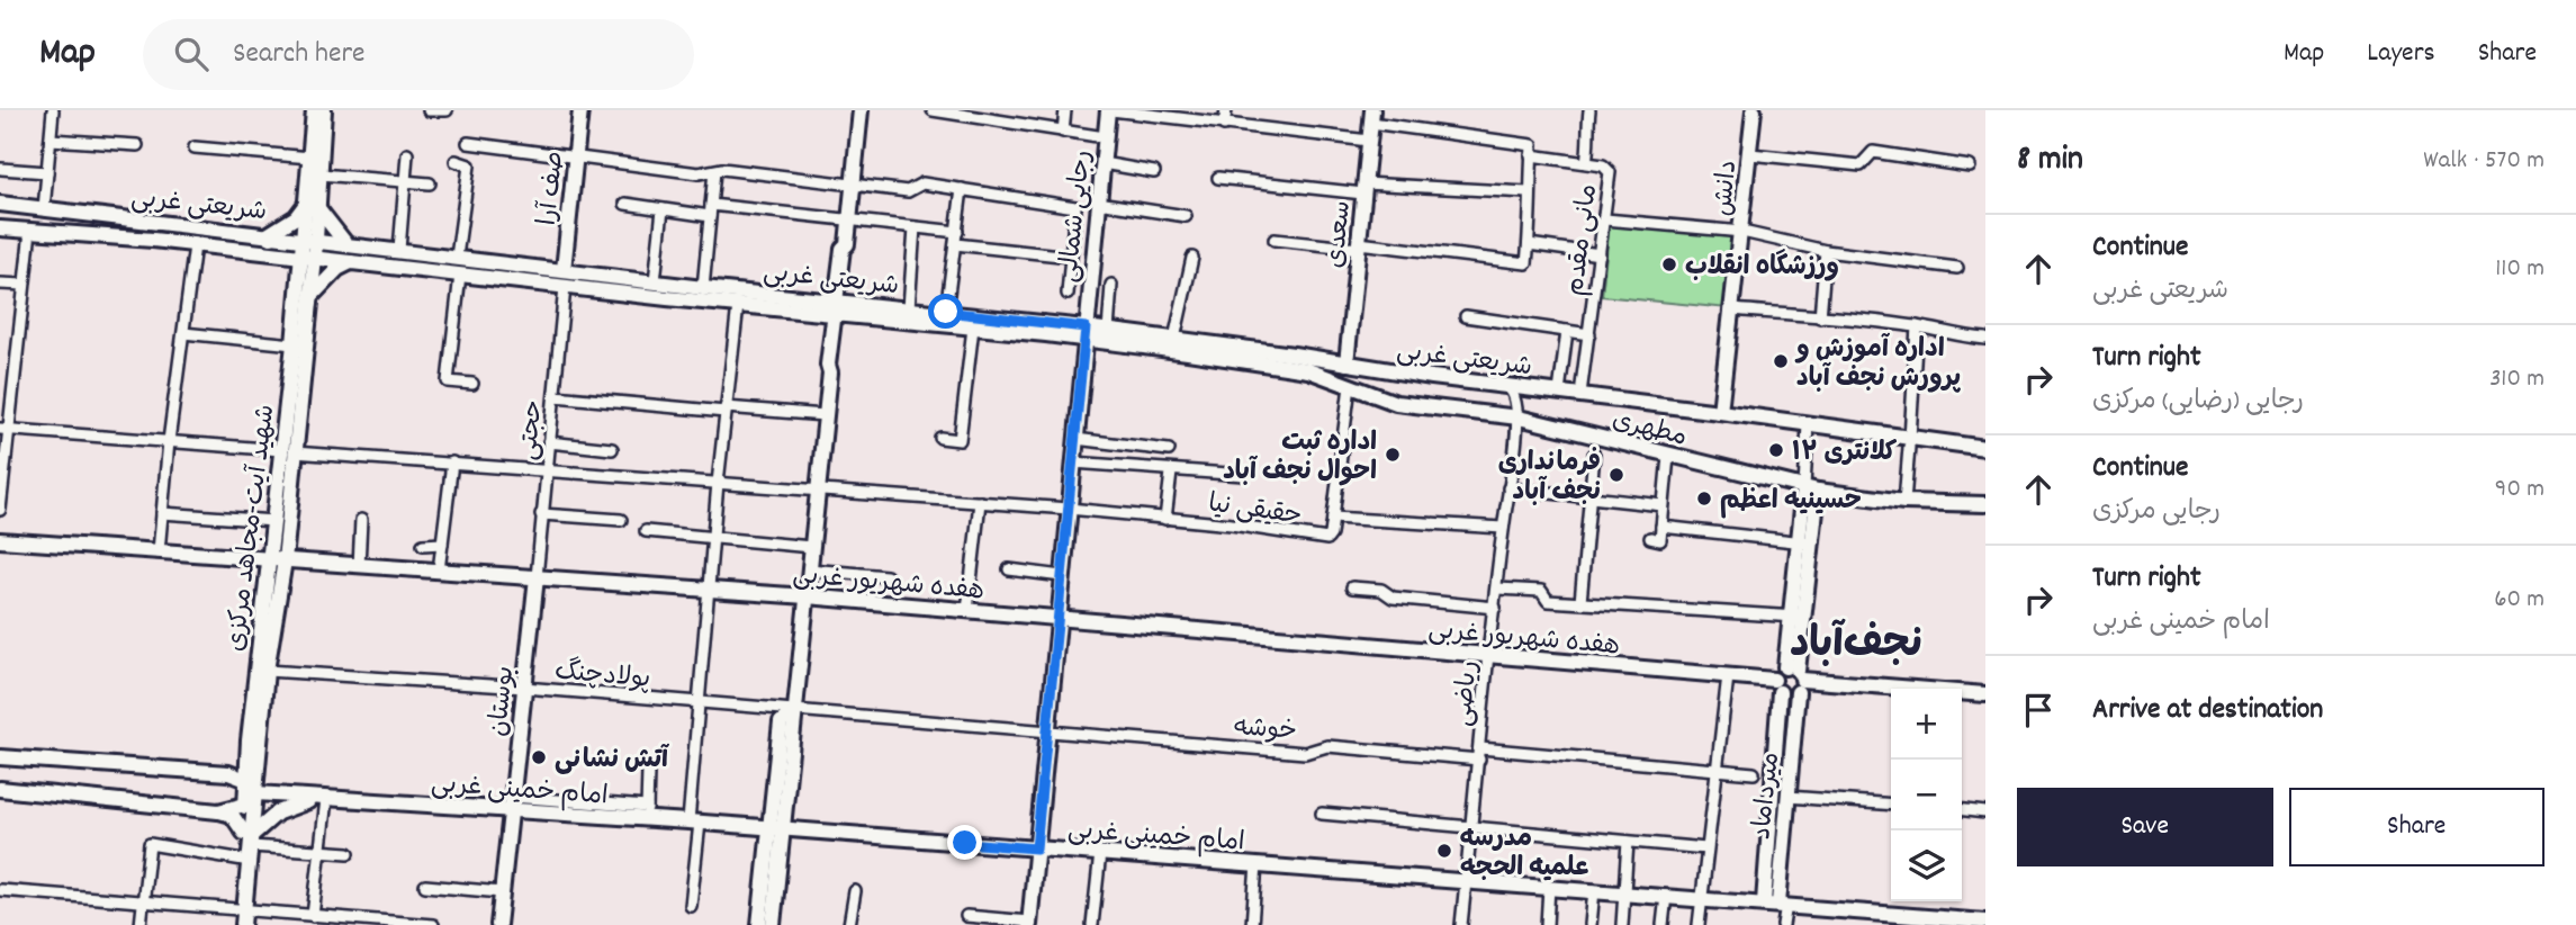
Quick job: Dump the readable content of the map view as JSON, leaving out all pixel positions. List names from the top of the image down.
{
  "streets": {
    "main road": [
      "صف آرا",
      "دانش",
      "شریعتی غربی",
      "رجایی شمالی",
      "سعدی",
      "مطهری",
      "شهید آیت-مجاهد مرکزی",
      "هفده شهریور غربی",
      "بوستان",
      "امام خمینی غربی",
      "میرداماد"
    ],
    "street": [
      "مانی مقدم",
      "حجتی",
      "حقیقی نیا",
      "پولادچنگ",
      "ریاضی",
      "خوشه"
    ]
  },
  "crossings": [
    ["صف آرا", "شریعتی غربی"],
    ["دانش", "شریعتی غربی"],
    ["شریعتی غربی", "رجایی شمالی"],
    ["شریعتی غربی", "سعدی"],
    ["شریعتی غربی", "مانی مقدم"],
    ["شریعتی غربی", "مطهری"],
    ["شریعتی غربی", "حجتی"],
    ["شریعتی غربی", "شهید آیت-مجاهد مرکزی"],
    ["شریعتی غربی", "ریاضی"],
    ["رجایی شمالی", "حقیقی نیا"],
    ["رجایی شمالی", "هفده شهریور غربی"],
    ["رجایی شمالی", "خوشه"],
    ["رجایی شمالی", "امام خمینی غربی"],
    ["سعدی", "مانی مقدم"],
    ["مطهری", "حقیقی نیا"],
    ["مطهری", "ریاضی"],
    ["مطهری", "میرداماد"],
    ["حجتی", "حقیقی نیا"],
    ["حجتی", "هفده شهریور غربی"],
    ["حجتی", "بوستان"],
    ["حقیقی نیا", "شهید آیت-مجاهد مرکزی"],
    ["شهید آیت-مجاهد مرکزی", "هفده شهریور غربی"],
    ["شهید آیت-مجاهد مرکزی", "پولادچنگ"],
    ["شهید آیت-مجاهد مرکزی", "امام خمینی غربی"],
    ["هفده شهریور غربی", "ریاضی"],
    ["هفده شهریور غربی", "بوستان"],
    ["هفده شهریور غربی", "میرداماد"],
    ["پولادچنگ", "بوستان"],
    ["پولادچنگ", "خوشه"],
    ["ریاضی", "خوشه"],
    ["ریاضی", "امام خمینی غربی"],
    ["بوستان", "امام خمینی غربی"],
    ["امام خمینی غربی", "میرداماد"]
  ],
  "districts": ["نجف‌آباد"],
  "places": [
    "ورزشگاه انقلاب",
    "اداره آموزش و پرورش نجف آباد",
    "کلانتری ۱۲",
    "اداره ثبت احوال نجف آباد",
    "فرمانداری نجف آباد",
    "حسینیه اعظم",
    "آتش نشانی",
    "مدرسه علمیه الحجه"
  ],
  "page": {
    "header": "Map",
    "search": "Search here",
    "nav": ["Map", "Layers", "Share"],
    "heading": ["8 min", "Walk · 570 m"],
    "list": [
      ["Continue", "شریعتی غربی", "110 m"],
      ["Turn right", "رجایی (رضایی) مرکزی", "310 m"],
      ["Continue", "رجایی مرکزی", "90 m"],
      ["Turn right", "امام خمینی غربی", "60 m"],
      "Arrive at destination"
    ],
    "map_buttons": ["+", "−"],
    "buttons": ["Save", "Share"]
  }
}
